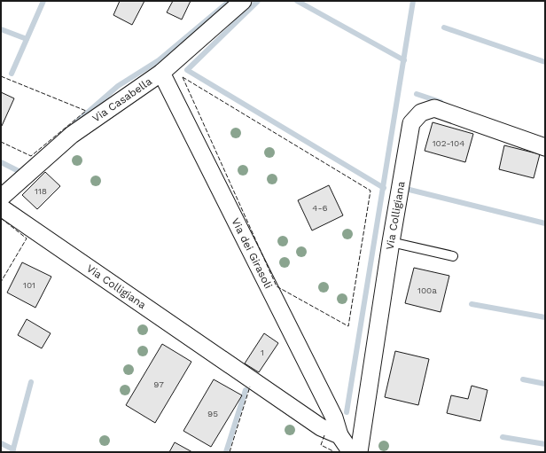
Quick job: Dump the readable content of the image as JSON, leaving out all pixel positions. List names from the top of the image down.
{
  "streets": {
    "street": ["Via Casabella", "Via Colligiana", "Via dei Girasoli"]
  },
  "crossings": [
    ["Via Casabella", "Via dei Girasoli"],
    ["Via Colligiana", "Via dei Girasoli"]
  ],
  "house_numbers": [
    "102-104",
    "118",
    "4-6",
    "101",
    "100a",
    "1",
    "97",
    "95"
  ]
}
